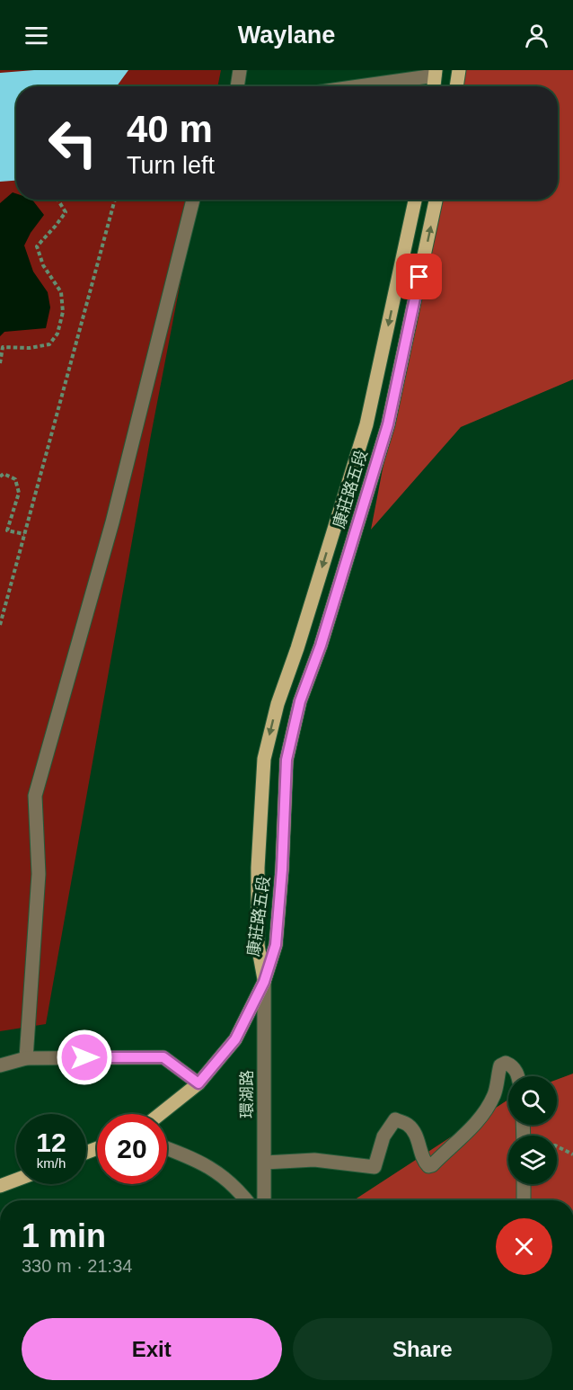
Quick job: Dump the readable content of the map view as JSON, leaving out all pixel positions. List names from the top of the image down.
{
  "streets": {
    "main road": ["康莊路五段"],
    "street": ["環湖路"]
  },
  "crossings": [
    ["康莊路五段", "環湖路"]
  ],
  "page": {
    "header": "Waylane",
    "turn": ["40 m", "Turn left"],
    "speed": "12 km/h",
    "limit": "20",
    "heading": ["1 min", "330 m · 21:34"],
    "buttons": ["Exit", "Share"]
  }
}
